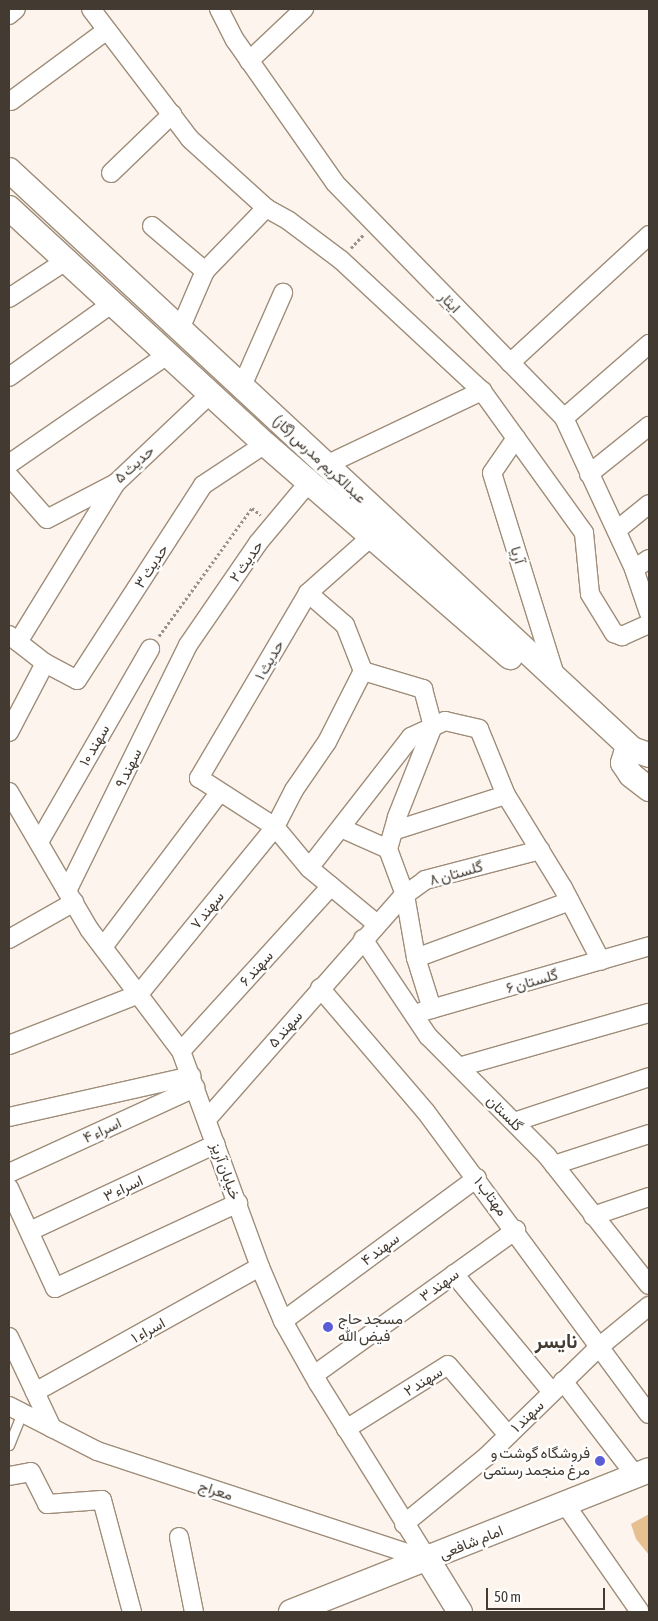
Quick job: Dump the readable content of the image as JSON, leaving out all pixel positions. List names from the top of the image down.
{
  "streets": {
    "street": [
      "ایثار",
      "عبدالکریم مدرس (گاز)",
      "حدیث ۵",
      "آریا",
      "حدیث ۲",
      "حدیث ۳",
      "حدیث ۱",
      "سهند ۱۰",
      "سهند ۹",
      "گلستان ۸",
      "سهند ۷",
      "سهند ۶",
      "گلستان ۶",
      "سهند ۵",
      "گلستان",
      "اسراء ۴",
      "خیابان آریز",
      "اسراء ۳",
      "مهتاب ۱",
      "سهند ۴",
      "سهند ۳",
      "اسراء ۱",
      "سهند ۲",
      "سهند ۱",
      "معراج",
      "امام شافعی"
    ]
  },
  "crossings": [
    ["عبدالکریم مدرس (گاز)", "حدیث ۵"],
    ["عبدالکریم مدرس (گاز)", "آریا"],
    ["عبدالکریم مدرس (گاز)", "حدیث ۲"],
    ["عبدالکریم مدرس (گاز)", "حدیث ۳"],
    ["عبدالکریم مدرس (گاز)", "حدیث ۱"],
    ["حدیث ۲", "سهند ۹"],
    ["سهند ۱۰", "خیابان آریز"],
    ["سهند ۹", "خیابان آریز"],
    ["گلستان ۸", "سهند ۵"],
    ["گلستان ۸", "گلستان"],
    ["سهند ۷", "خیابان آریز"],
    ["سهند ۶", "خیابان آریز"],
    ["گلستان ۶", "گلستان"],
    ["سهند ۵", "گلستان"],
    ["سهند ۵", "خیابان آریز"],
    ["سهند ۵", "مهتاب ۱"],
    ["اسراء ۴", "خیابان آریز"],
    ["خیابان آریز", "اسراء ۳"],
    ["خیابان آریز", "سهند ۴"],
    ["خیابان آریز", "سهند ۳"],
    ["خیابان آریز", "اسراء ۱"],
    ["خیابان آریز", "سهند ۲"],
    ["خیابان آریز", "سهند ۱"],
    ["خیابان آریز", "معراج"],
    ["خیابان آریز", "امام شافعی"],
    ["مهتاب ۱", "سهند ۴"],
    ["مهتاب ۱", "سهند ۳"],
    ["مهتاب ۱", "سهند ۱"],
    ["سهند ۲", "سهند ۱"],
    ["معراج", "امام شافعی"]
  ],
  "districts": ["نایسر"],
  "places": ["مسجد حاج فیض الله", "فروشگاه گوشت و مرغ منجمد رستمی"],
  "scale_bar": "50 m"
}
